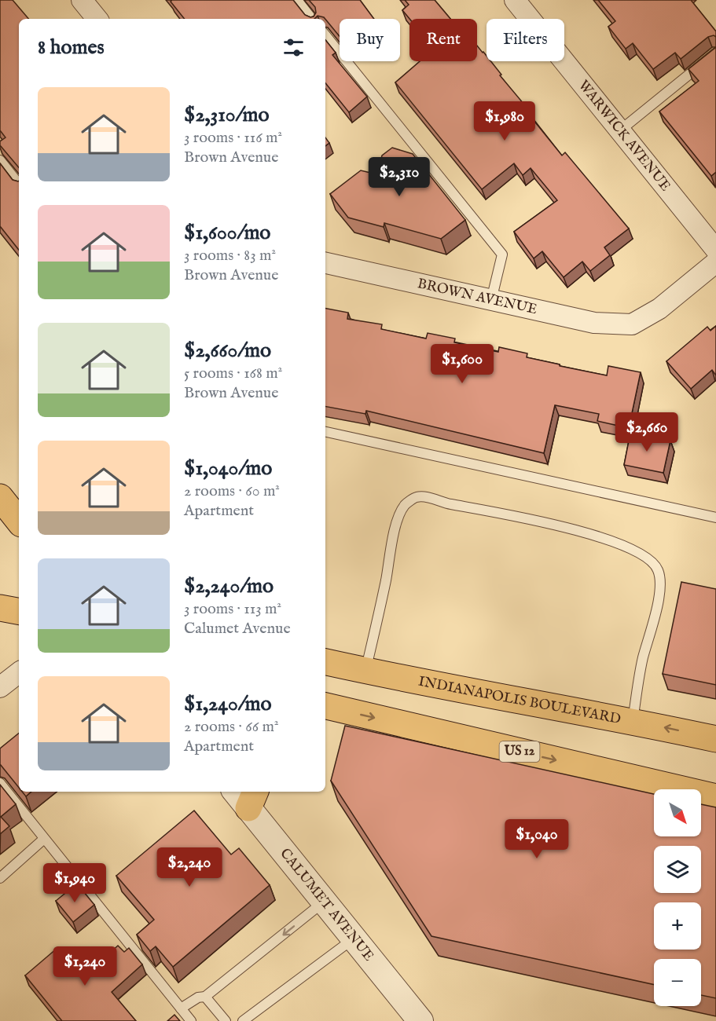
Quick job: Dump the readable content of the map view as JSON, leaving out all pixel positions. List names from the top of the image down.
{
  "streets": {
    "main road": ["INDIANAPOLIS BOULEVARD", "US 12"],
    "street": ["WARWICK AVENUE", "BROWN AVENUE", "CALUMET AVENUE"]
  },
  "north": "bottom right",
  "page": {
    "chip": ["Buy", "Rent", "Filters"],
    "heading": "8 homes",
    "list": [
      {
        "name": "$2,310/mo",
        "note": "3 rooms · 116 m² · Brown Avenue"
      },
      {
        "name": "$1,600/mo",
        "note": "3 rooms · 83 m² · Brown Avenue"
      },
      {
        "name": "$2,660/mo",
        "note": "5 rooms · 168 m² · Brown Avenue"
      },
      {
        "name": "$1,040/mo",
        "note": "2 rooms · 60 m² · Apartment"
      },
      {
        "name": "$2,240/mo",
        "note": "3 rooms · 113 m² · Calumet Avenue"
      },
      {
        "name": "$1,240/mo",
        "note": "2 rooms · 66 m² · Apartment"
      }
    ],
    "price": [
      "$1,980",
      "$2,310",
      "$1,600",
      "$2,660",
      "$1,040",
      "$2,240",
      "$1,940",
      "$1,240"
    ],
    "map_buttons": ["+", "−"]
  }
}
